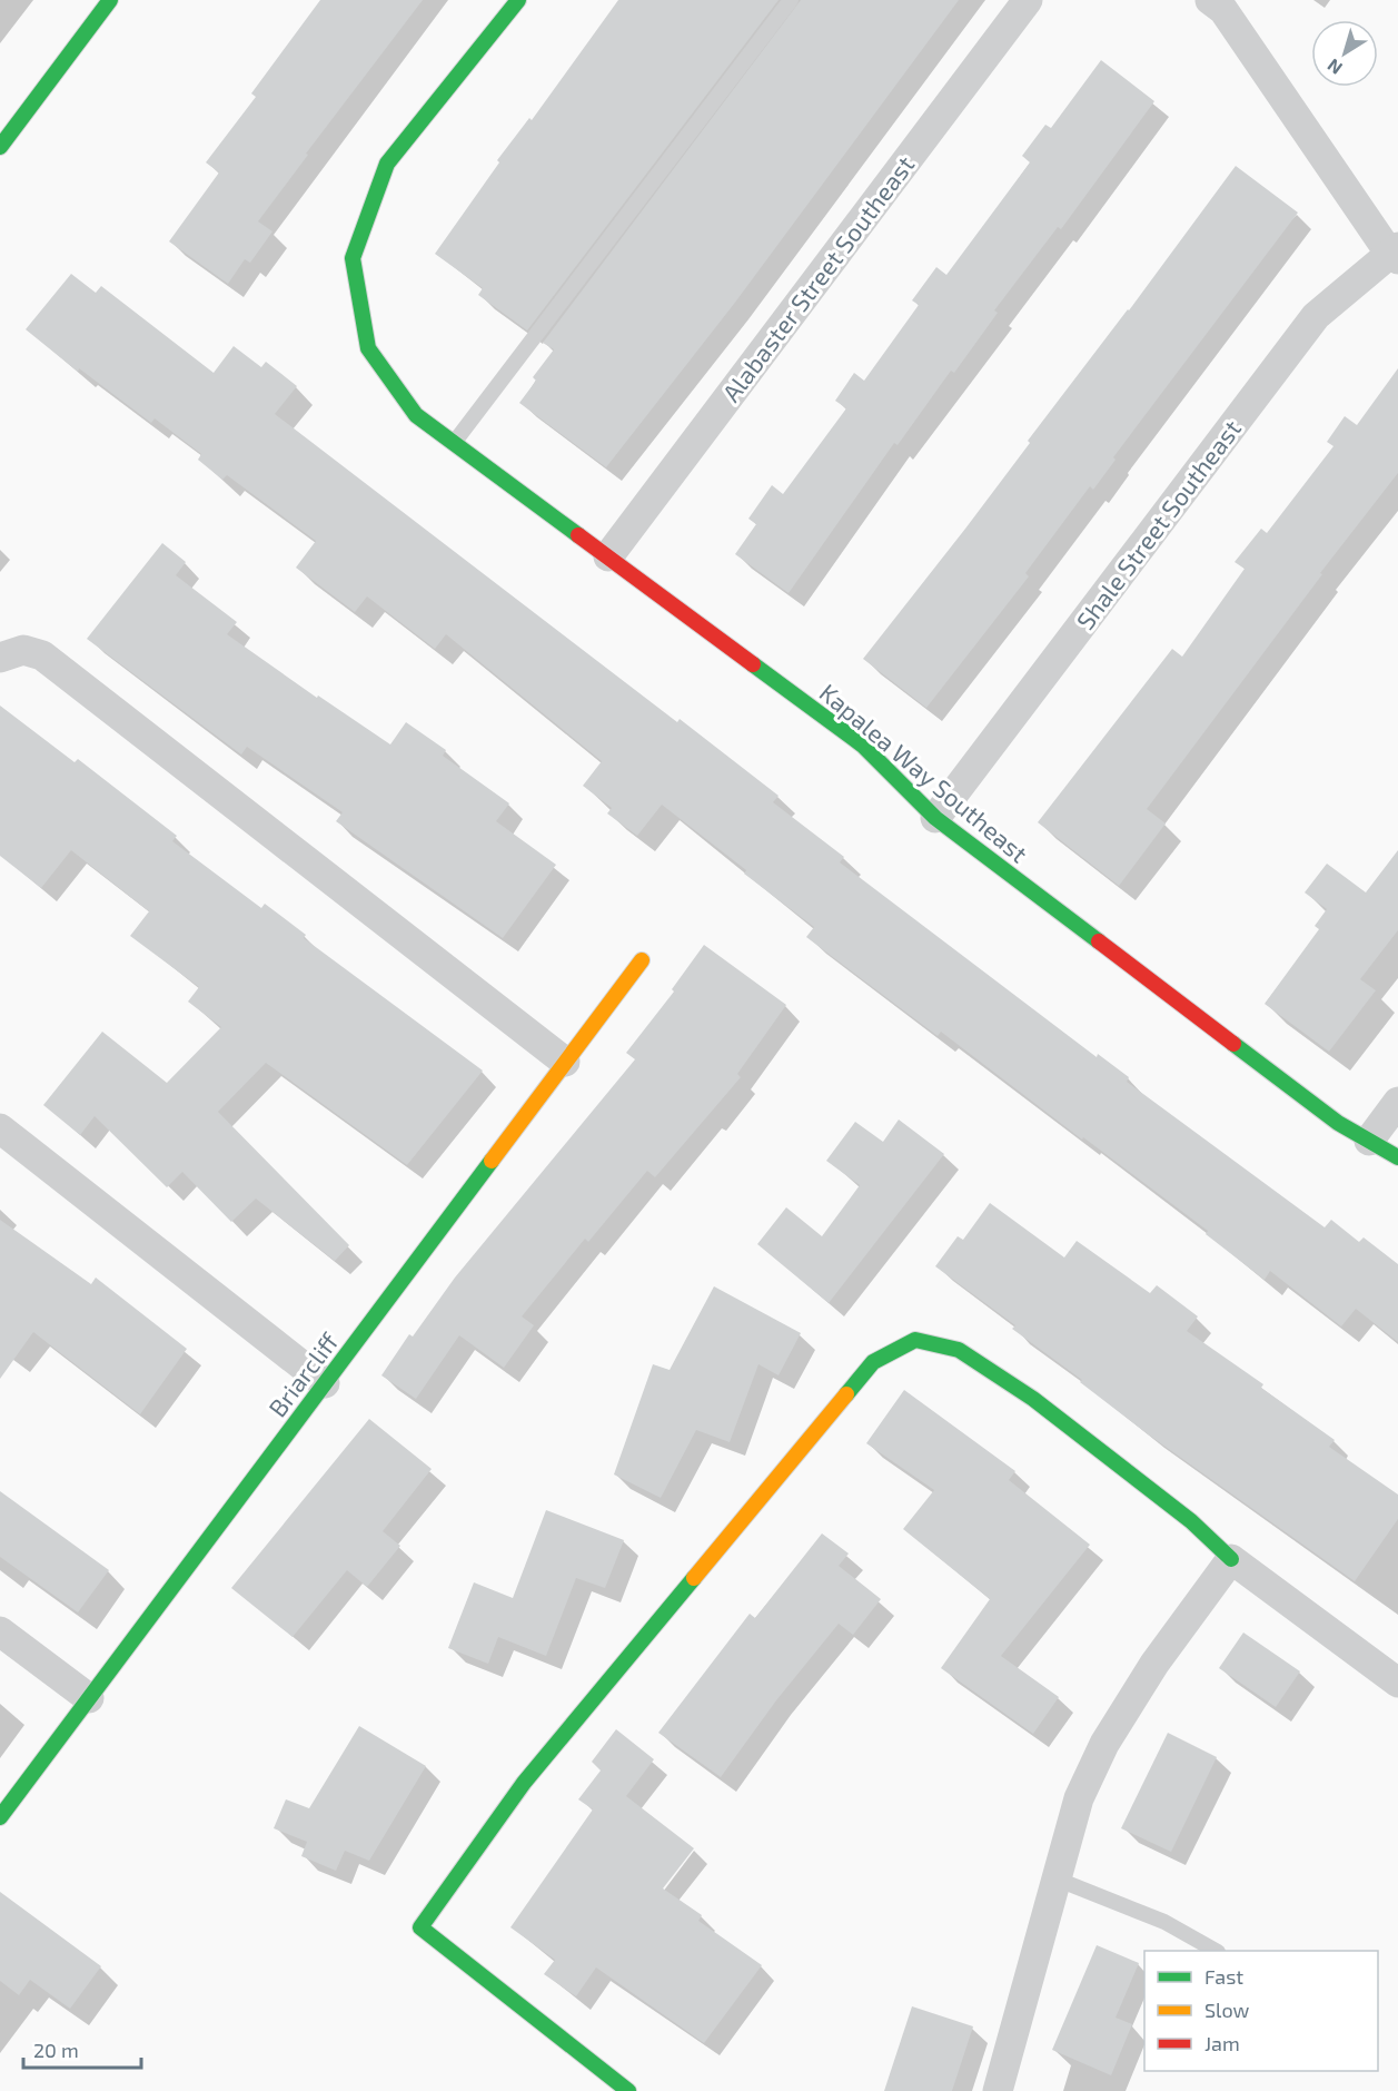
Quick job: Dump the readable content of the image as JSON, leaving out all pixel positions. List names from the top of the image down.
{
  "streets": {
    "street": [
      "Alabaster Street Southeast",
      "Shale Street Southeast",
      "Kapalea Way Southeast",
      "Briarcliff"
    ]
  },
  "crossings": [
    ["Alabaster Street Southeast", "Kapalea Way Southeast"],
    ["Shale Street Southeast", "Kapalea Way Southeast"]
  ],
  "legend": ["Fast", "Slow", "Jam"],
  "scale_bar": "20 m",
  "north": "bottom left"
}
